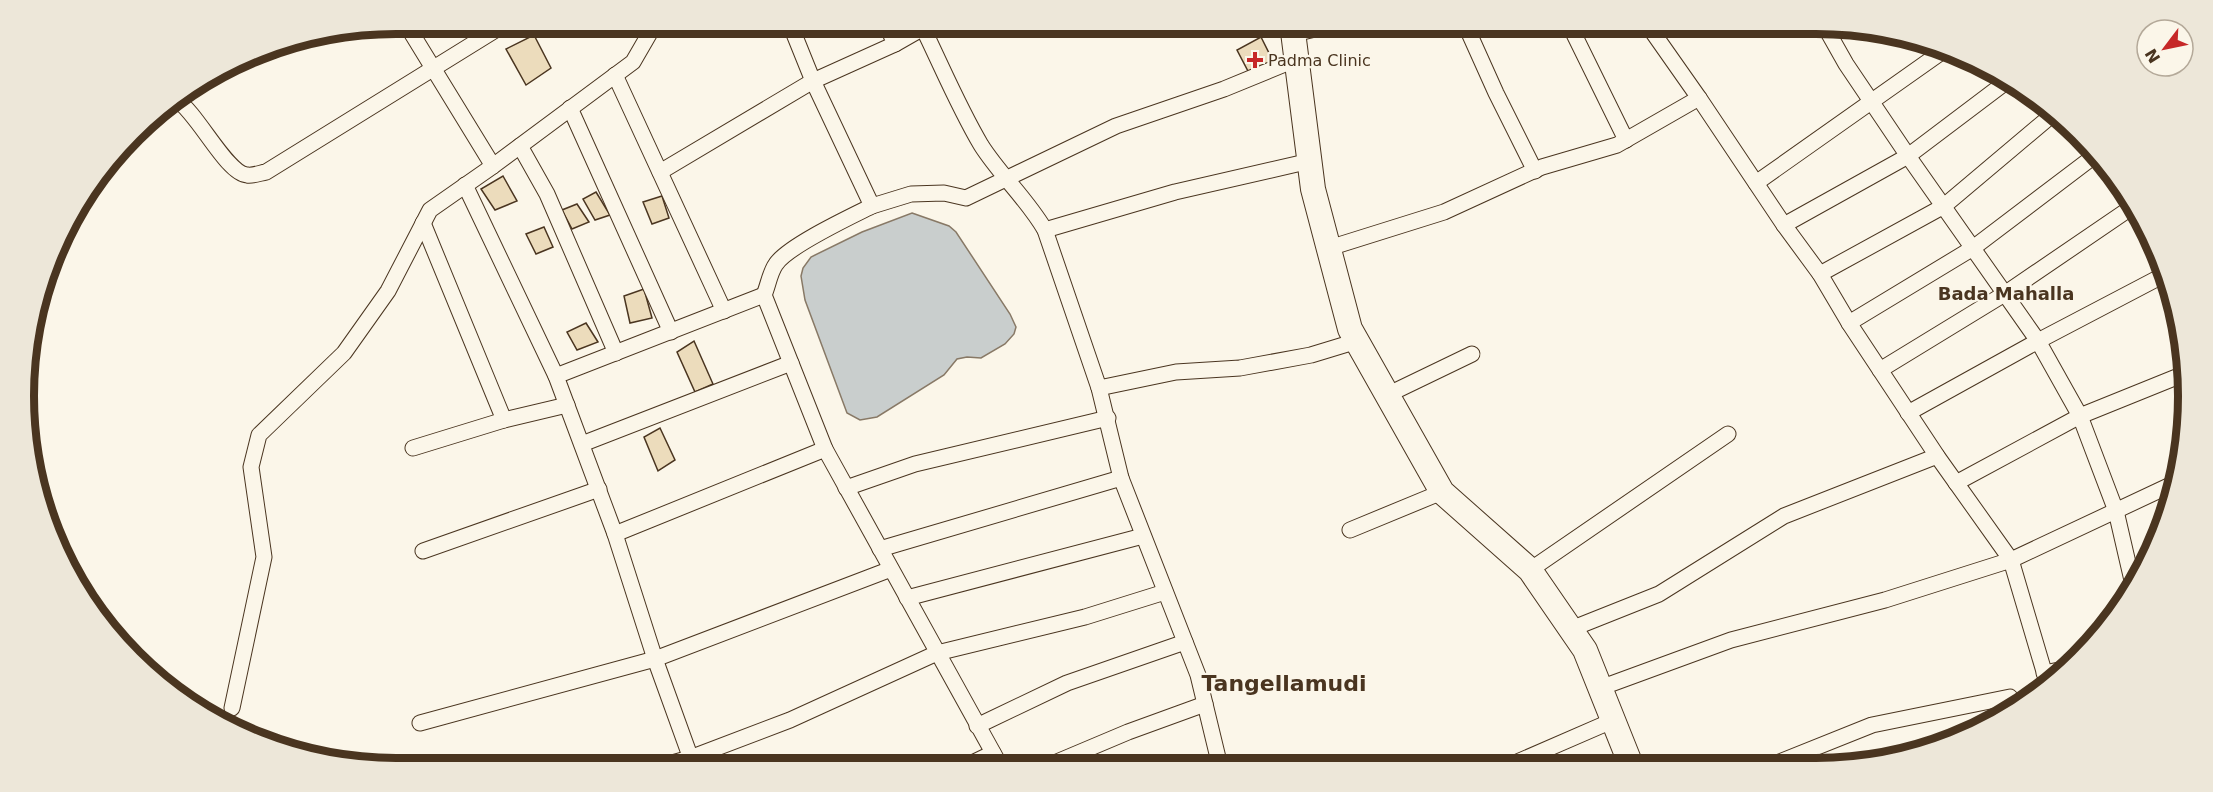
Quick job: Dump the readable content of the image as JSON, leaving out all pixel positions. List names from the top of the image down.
{
  "districts": ["Bada Mahalla", "Tangellamudi"],
  "places": {
    "health": ["Padma Clinic"]
  },
  "north": "bottom left"
}
